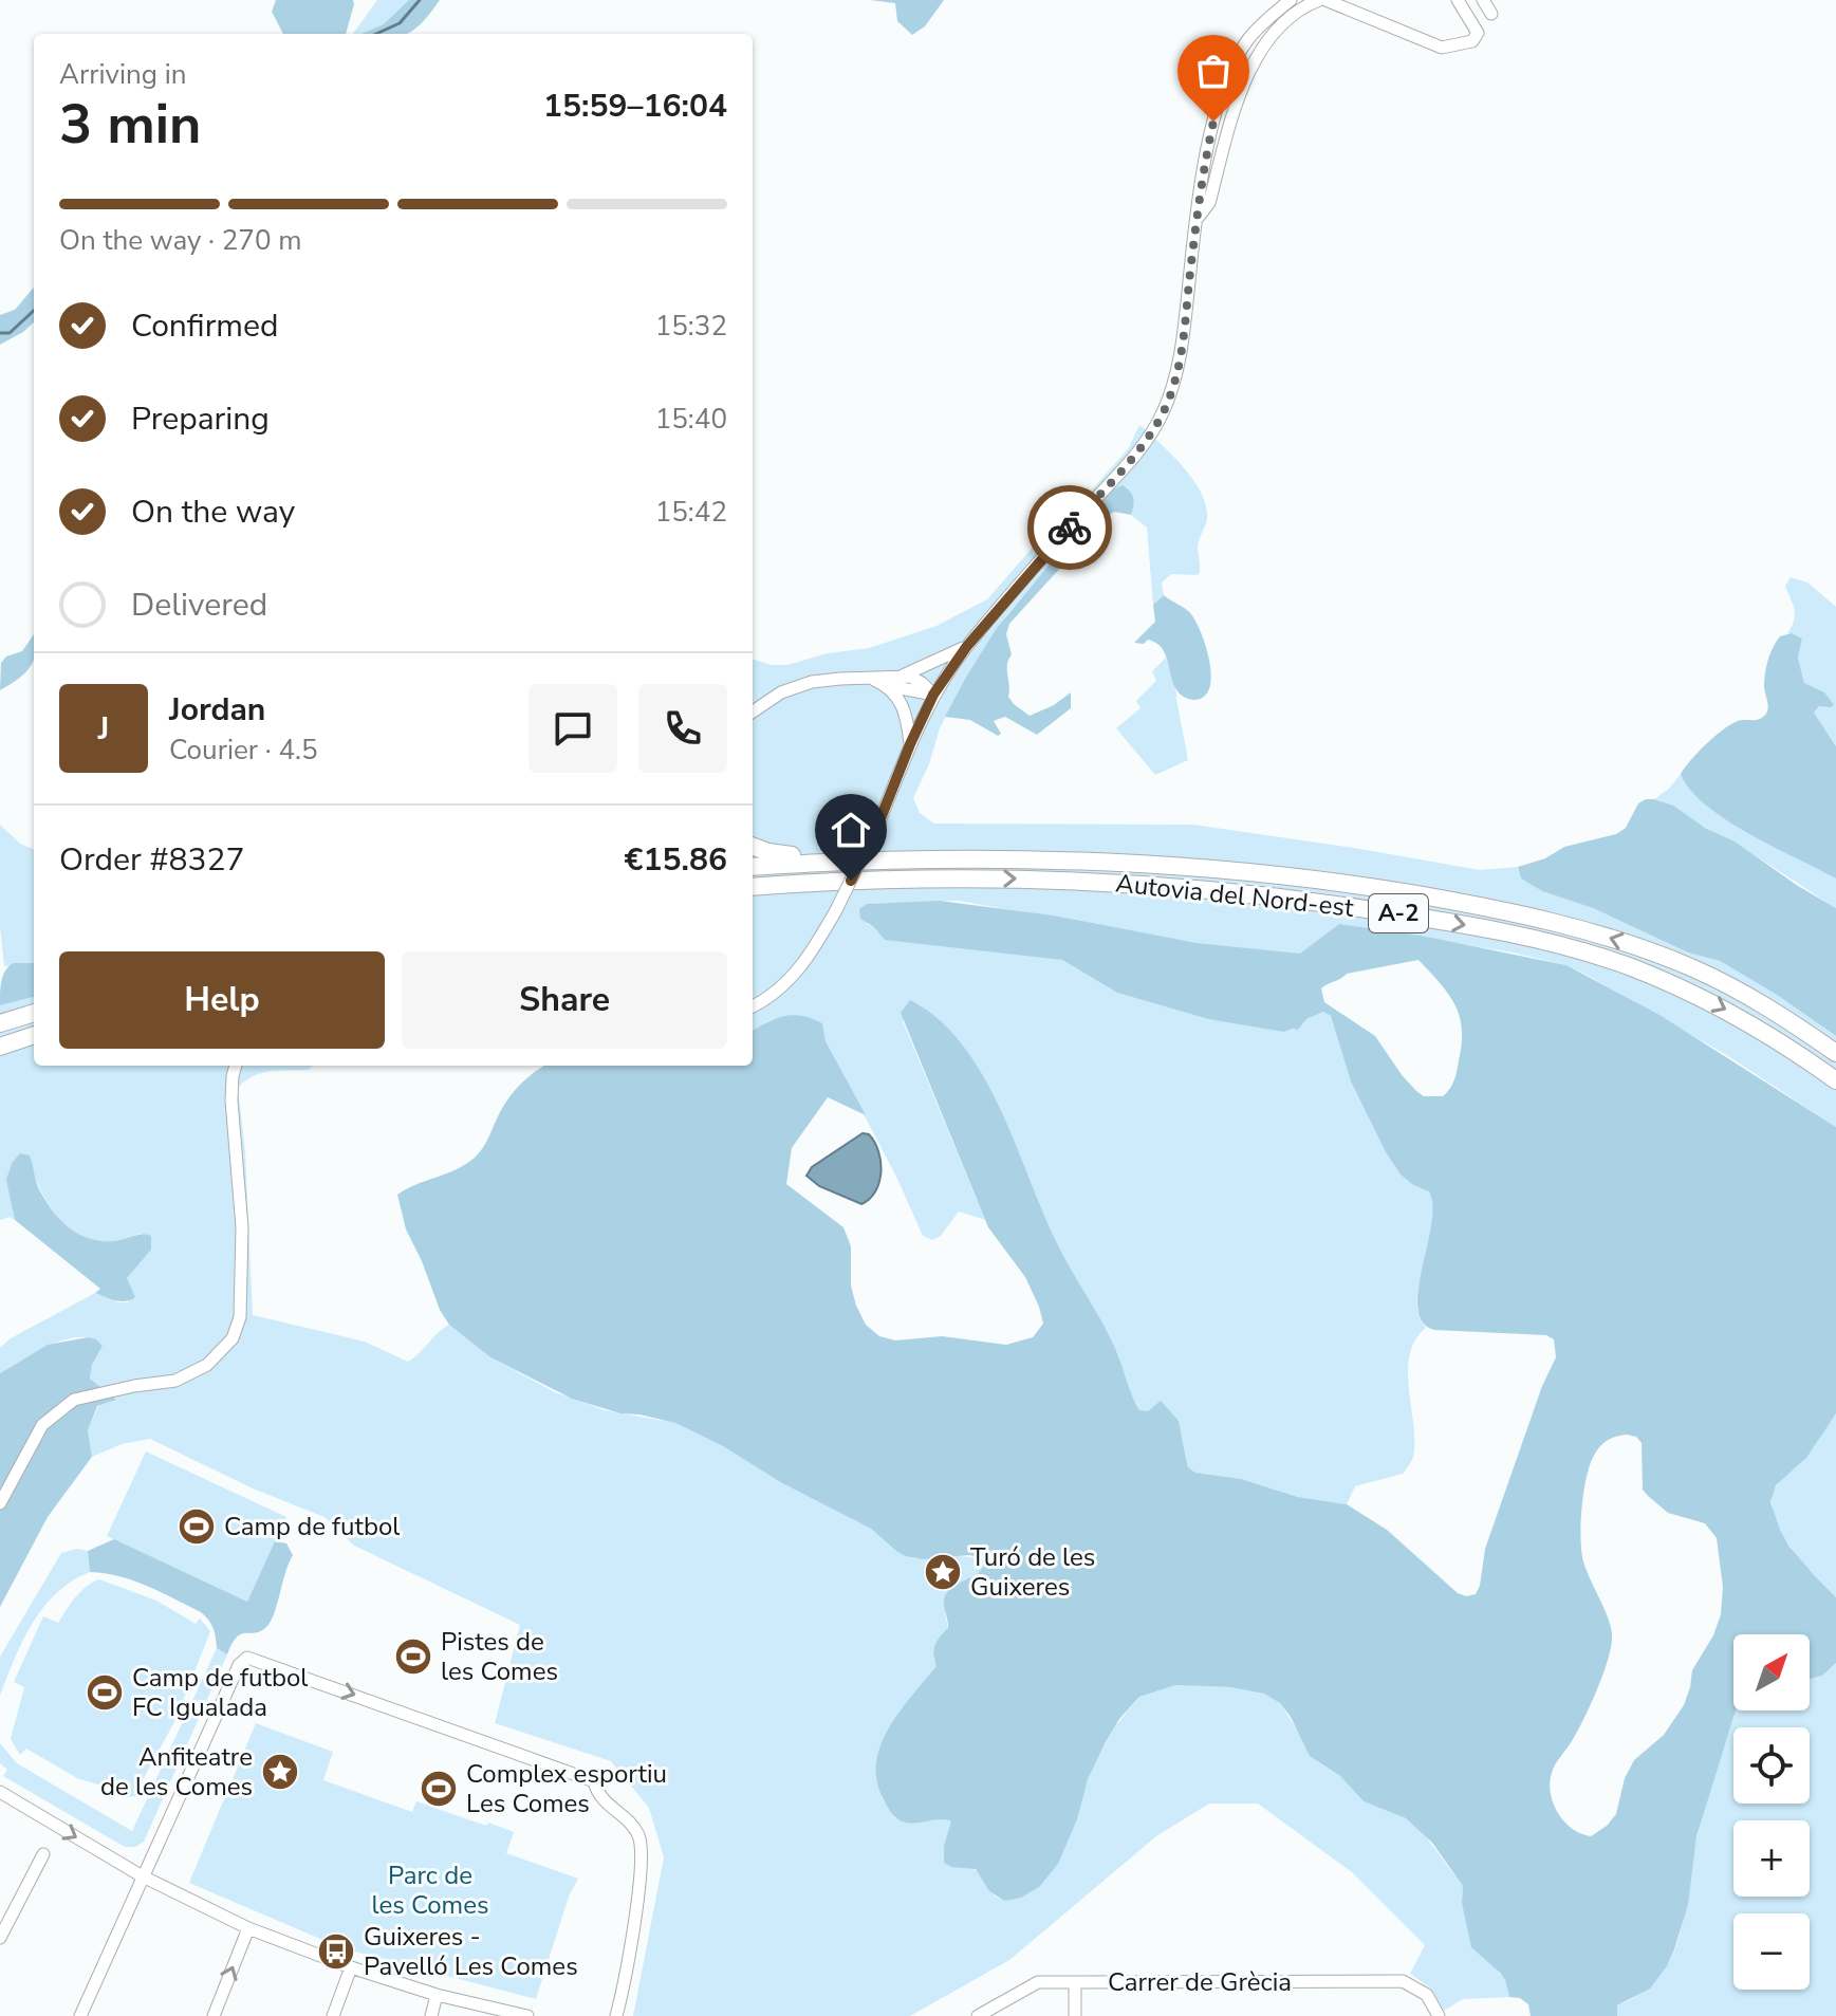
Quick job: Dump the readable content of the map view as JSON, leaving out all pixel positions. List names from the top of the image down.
{
  "streets": {
    "highway": ["Autovia del Nord-est", "A-2"],
    "street": ["Carrer de Grècia"]
  },
  "parks": ["Parc de les Comes"],
  "places": {
    "sports": [
      "Camp de futbol",
      "Pistes de les Comes",
      "Camp de futbol FC Igualada",
      "Complex esportiu Les Comes"
    ],
    "place": ["Turó de les Guixeres", "Anfiteatre de les Comes"],
    "bus stop": ["Guixeres - Pavelló Les Comes"]
  },
  "north": "top right",
  "page": {
    "heading": ["3 min", "Arriving in", "15:59–16:04"],
    "panel": [
      "Jordan",
      "Courier · 4.5",
      "Order #8327",
      "€15.86"
    ],
    "bar": "On the way · 270 m",
    "list": [
      ["Confirmed", "15:32"],
      ["Preparing", "15:40"],
      ["On the way", "15:42"],
      "Delivered"
    ],
    "round": "J",
    "buttons": ["Help", "Share"],
    "map_buttons": ["+", "−"]
  }
}
